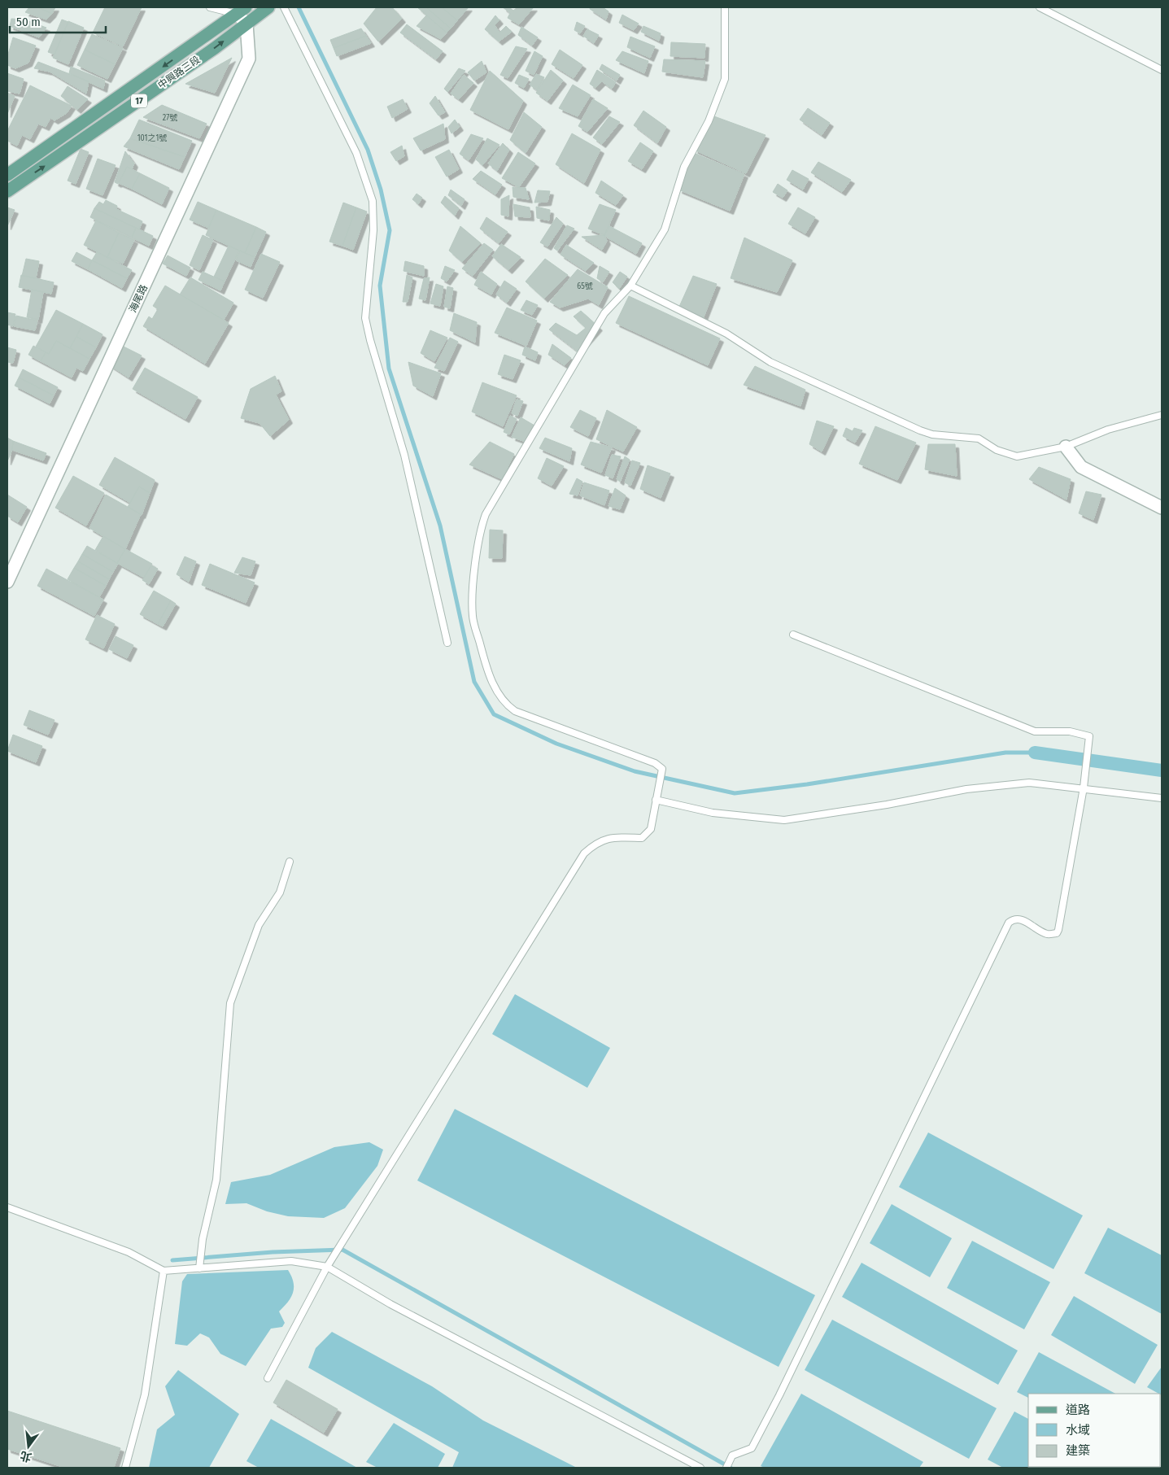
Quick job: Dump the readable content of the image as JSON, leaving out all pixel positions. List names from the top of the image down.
{
  "streets": {
    "main road": ["中興路三段", "17"],
    "street": ["海尾路"]
  },
  "crossings": [
    ["中興路三段", "海尾路"]
  ],
  "house_numbers": ["27號", "101之1號", "65號"],
  "legend": ["道路", "水域", "建築"],
  "scale_bar": "50 m",
  "north": "bottom"
}
